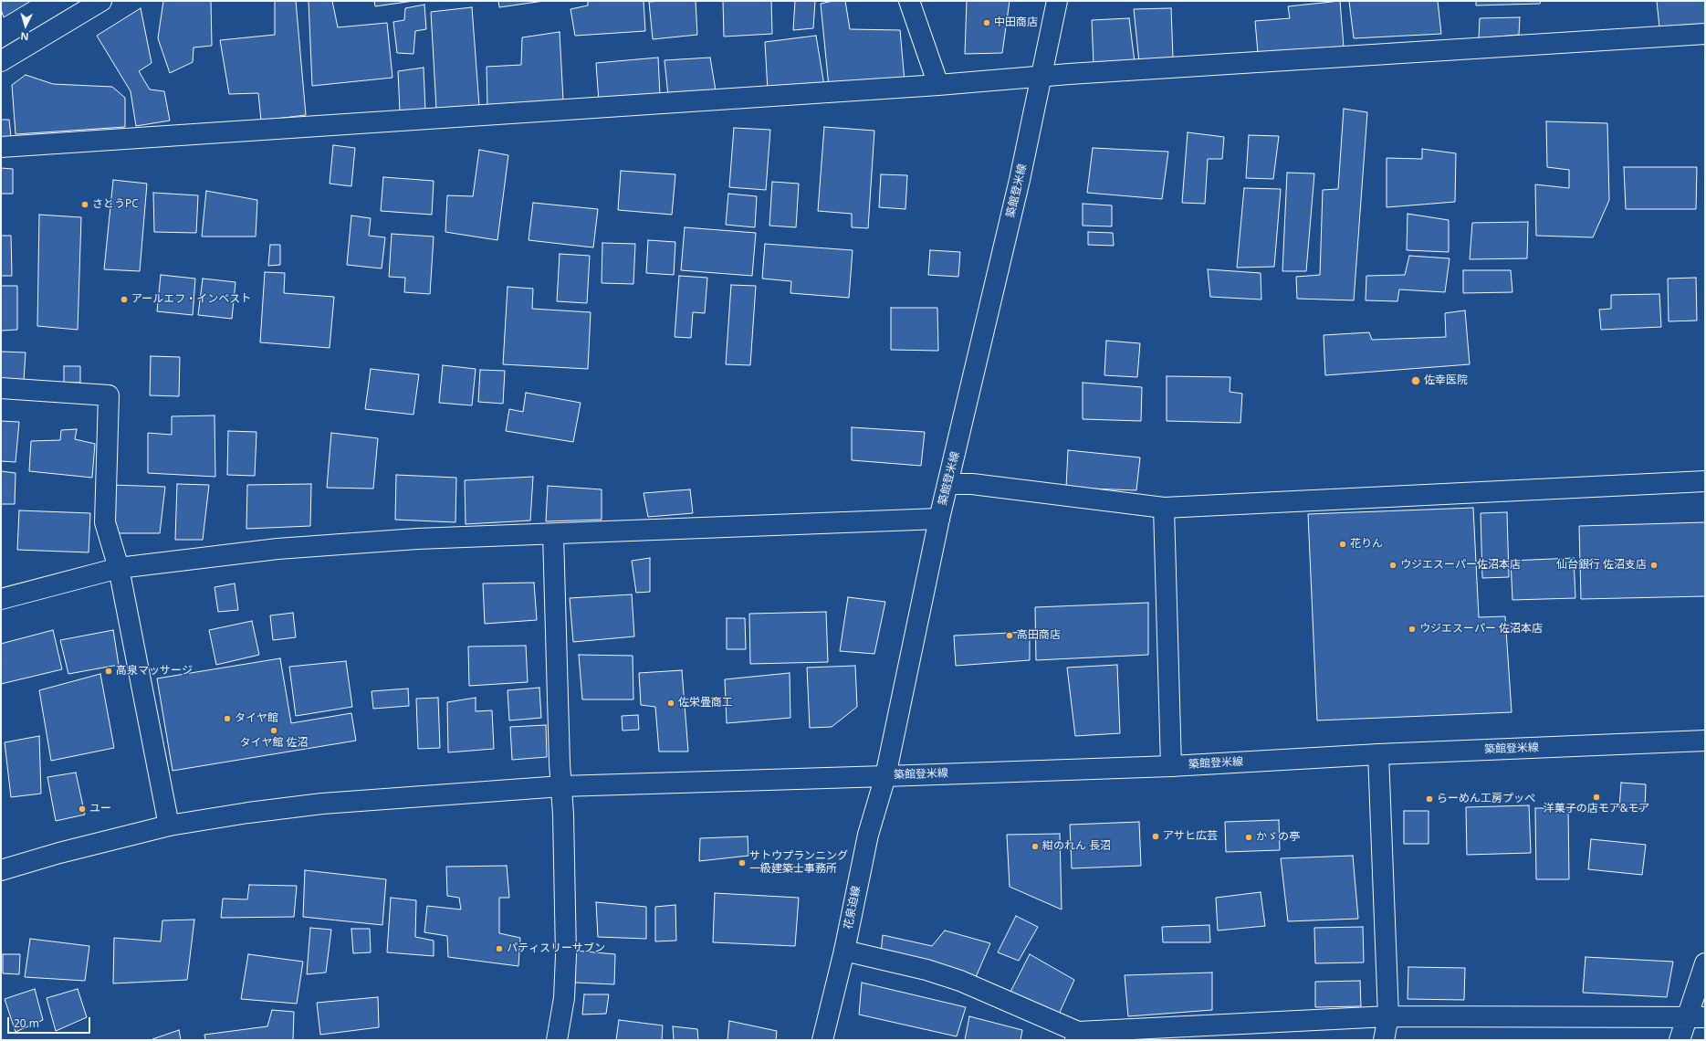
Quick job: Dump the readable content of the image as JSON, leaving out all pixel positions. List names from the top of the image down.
{
  "streets": {
    "main road": ["築館登米線", "花泉迫線"]
  },
  "crossings": [
    ["築館登米線", "花泉迫線"]
  ],
  "places": [
    "中田商店",
    "さとうPC",
    "アールエフ・インベスト",
    "佐幸医院",
    "花りん",
    "ウジエスーパー佐沼本店",
    "仙台銀行 佐沼支店",
    "ウジエスーパー 佐沼本店",
    "高田商店",
    "高泉マッサージ",
    "佐栄畳商工",
    "タイヤ館",
    "タイヤ館 佐沼",
    "洋菓子の店モア&モア",
    "らーめん工房プッぺ",
    "ユー",
    "アサヒ広芸",
    "かゞの亭",
    "紺のれん 長沼",
    "サトウプランニング 一級建築士事務所",
    "パティスリーサブン"
  ],
  "scale_bar": "20 m",
  "north": "bottom"
}
